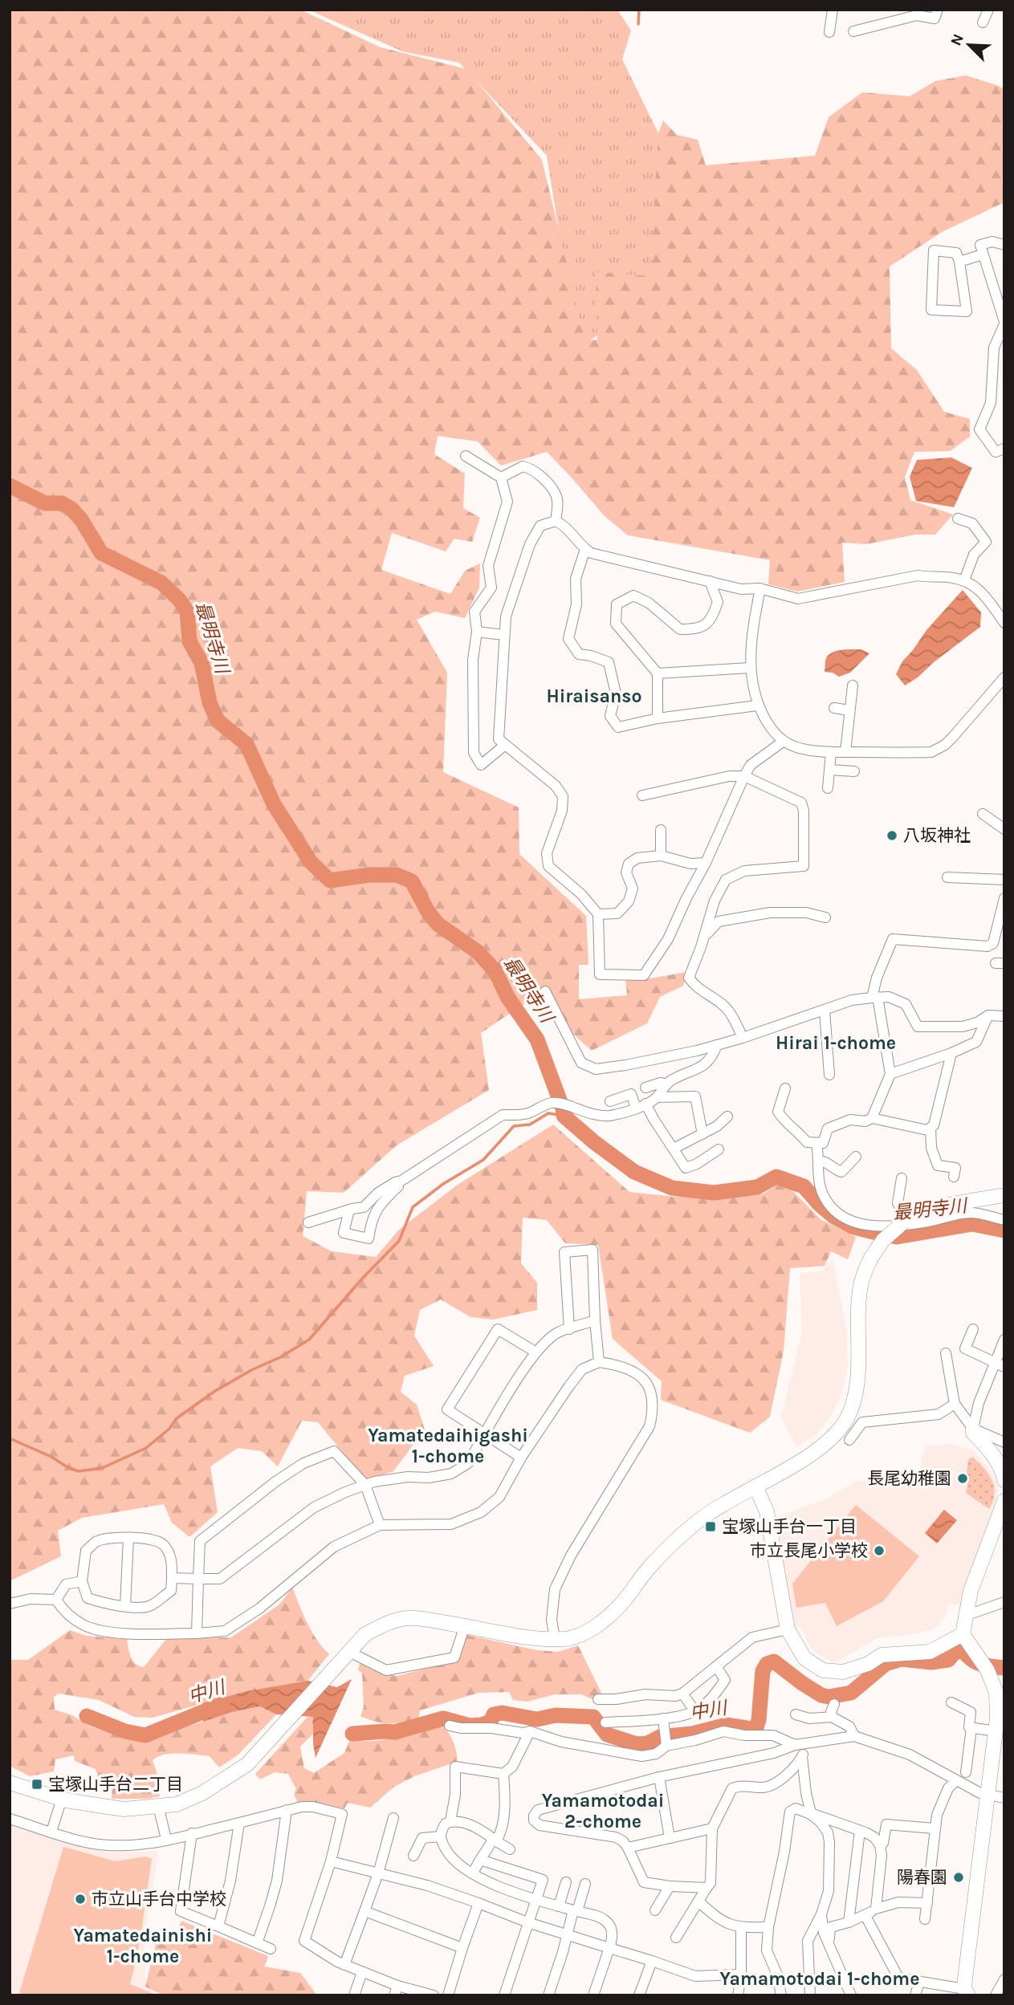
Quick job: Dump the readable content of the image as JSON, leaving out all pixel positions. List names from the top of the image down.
{
  "districts": [
    "Hiraisanso",
    "Hirai 1-chome",
    "Yamatedaihigashi 1-chome",
    "Yamamotodai 2-chome",
    "Yamatedainishi 1-chome",
    "Yamamotodai 1-chome"
  ],
  "water": ["最明寺川", "中川"],
  "places": {
    "other": [
      "八坂神社",
      "長尾幼稚園",
      "市立長尾小学校",
      "陽春園",
      "市立山手台中学校"
    ],
    "transit": ["宝塚山手台一丁目", "宝塚山手台二丁目"]
  },
  "north": "top left"
}
